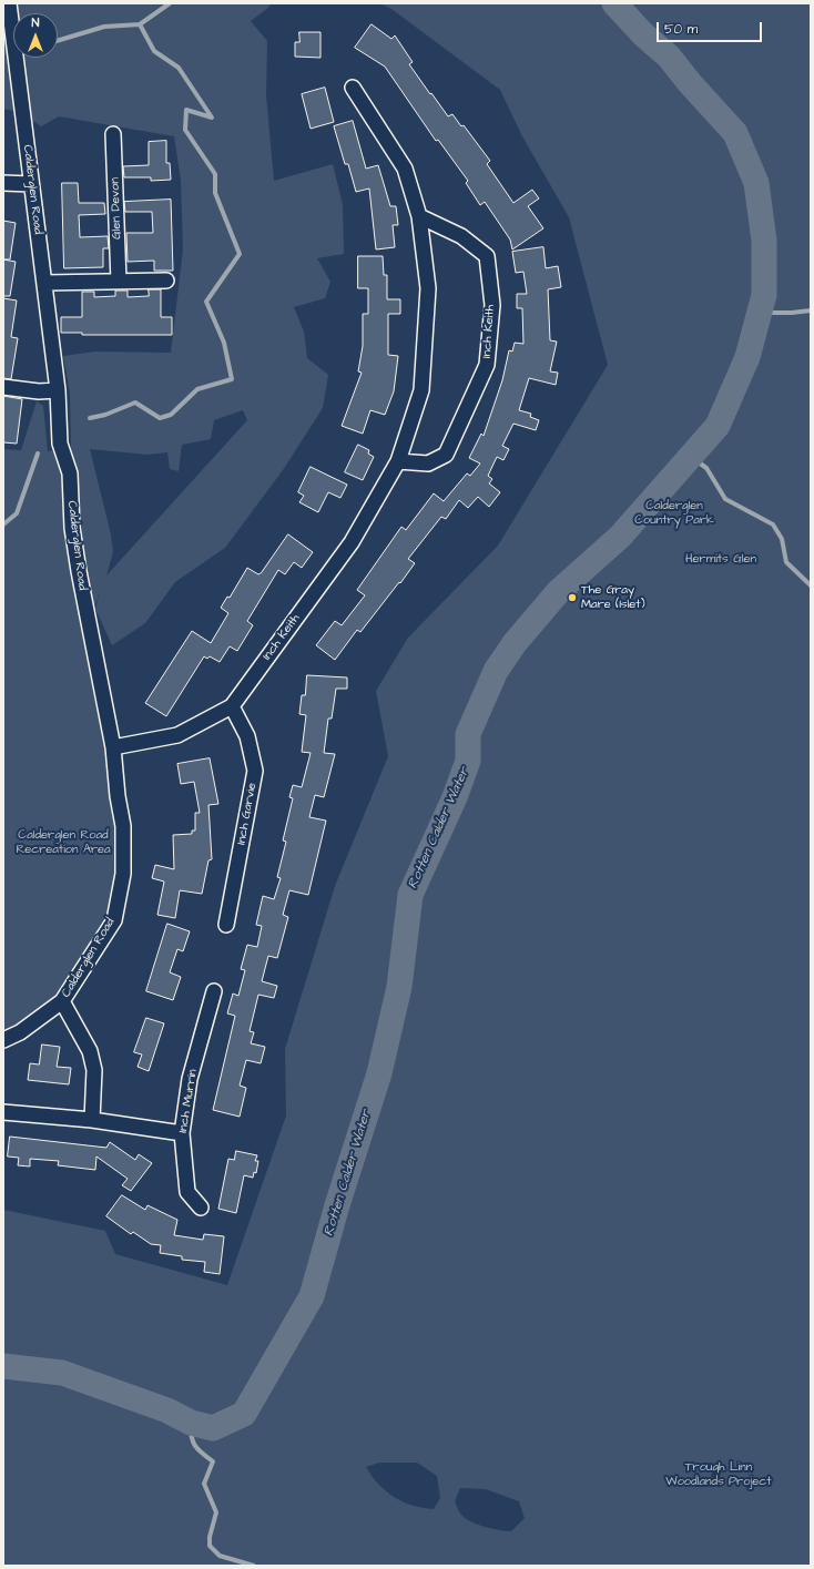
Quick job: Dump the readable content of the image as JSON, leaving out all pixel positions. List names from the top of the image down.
{
  "streets": {
    "street": [
      "Calderglen Road",
      "Glen Devon",
      "Inch Keith",
      "Inch Garvie",
      "Inch Murrin"
    ]
  },
  "crossings": [
    ["Calderglen Road", "Inch Keith"],
    ["Inch Keith", "Inch Garvie"]
  ],
  "water": ["Rotten Calder Water"],
  "parks": [
    "Calderglen Country Park",
    "Hermits Glen",
    "Calderglen Road Recreation Area",
    "Trough Linn Woodlands Project"
  ],
  "places": ["The Gray Mare (Islet)"],
  "scale_bar": "50 m",
  "north": "top"
}
